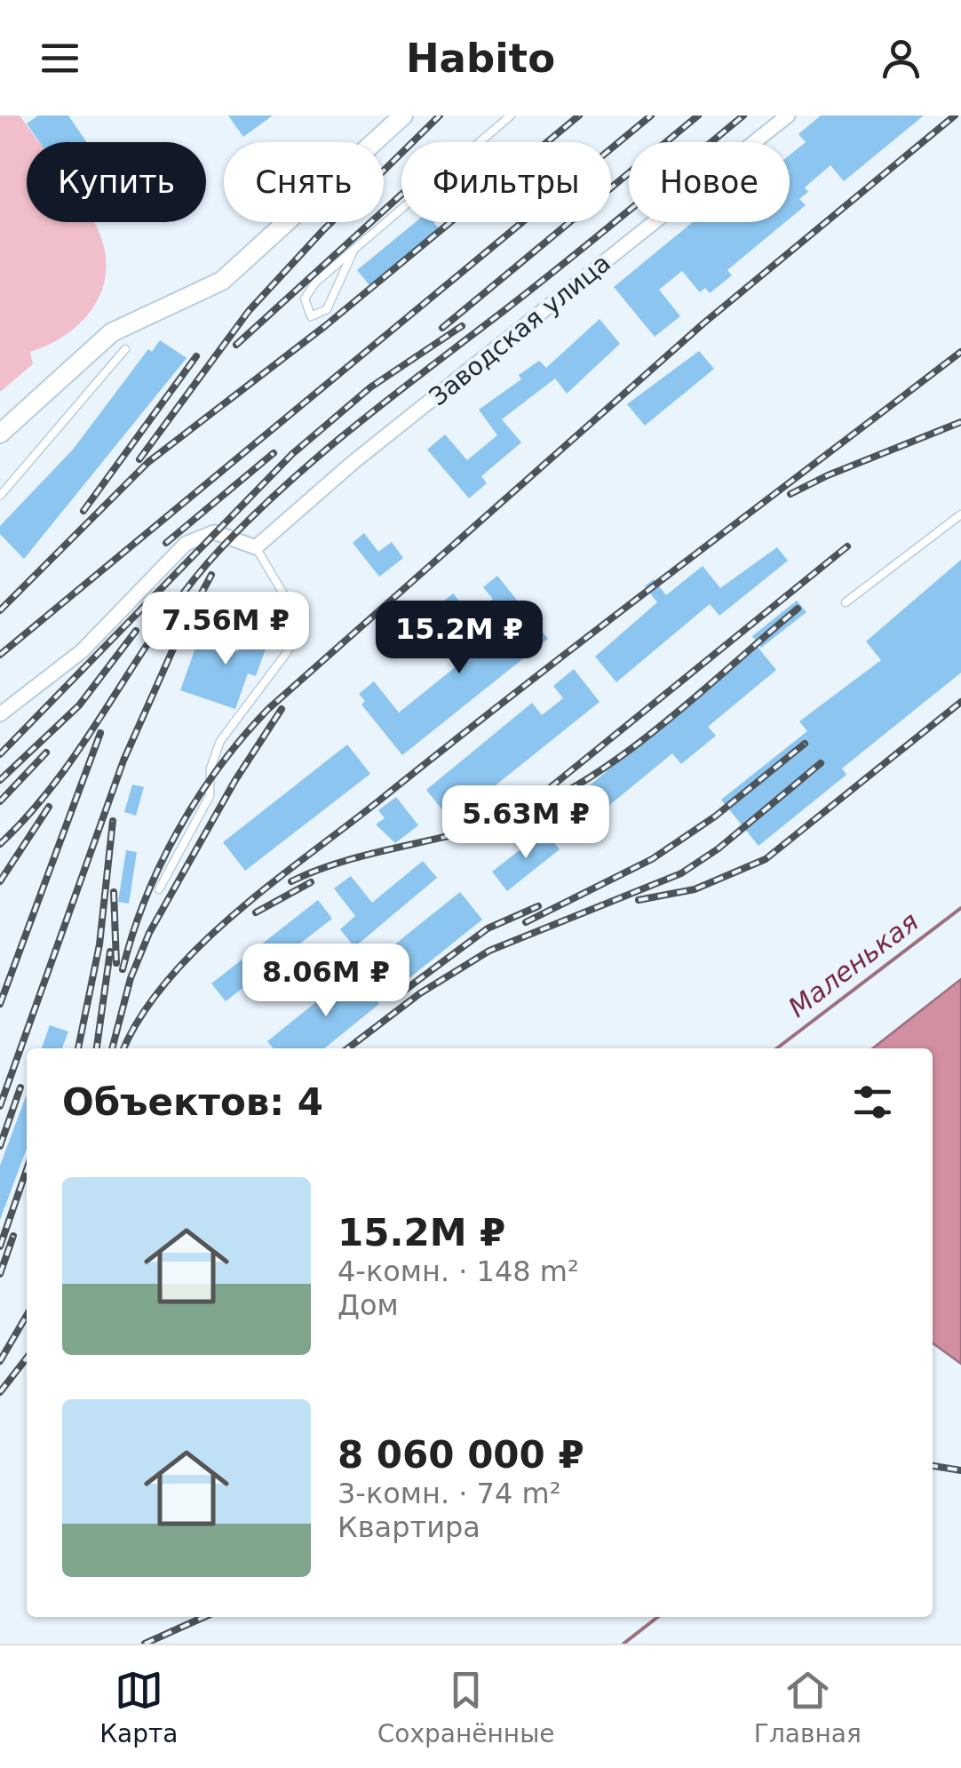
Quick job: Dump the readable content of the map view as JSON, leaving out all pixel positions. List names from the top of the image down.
{
  "streets": {
    "street": ["Заводская улица"]
  },
  "water": ["Маленькая"],
  "page": {
    "header": "Habito",
    "chip": [
      "Купить",
      "Снять",
      "Фильтры",
      "Новое"
    ],
    "price": [
      "7.56M ₽",
      "15.2M ₽",
      "5.63M ₽",
      "8.06M ₽"
    ],
    "heading": "Объектов: 4",
    "list": [
      {
        "name": "15.2M ₽",
        "note": "4-комн. · 148 m² · Дом"
      },
      {
        "name": "8 060 000 ₽",
        "note": "3-комн. · 74 m² · Квартира"
      }
    ],
    "tabs": ["Карта", "Сохранённые", "Главная"]
  }
}
